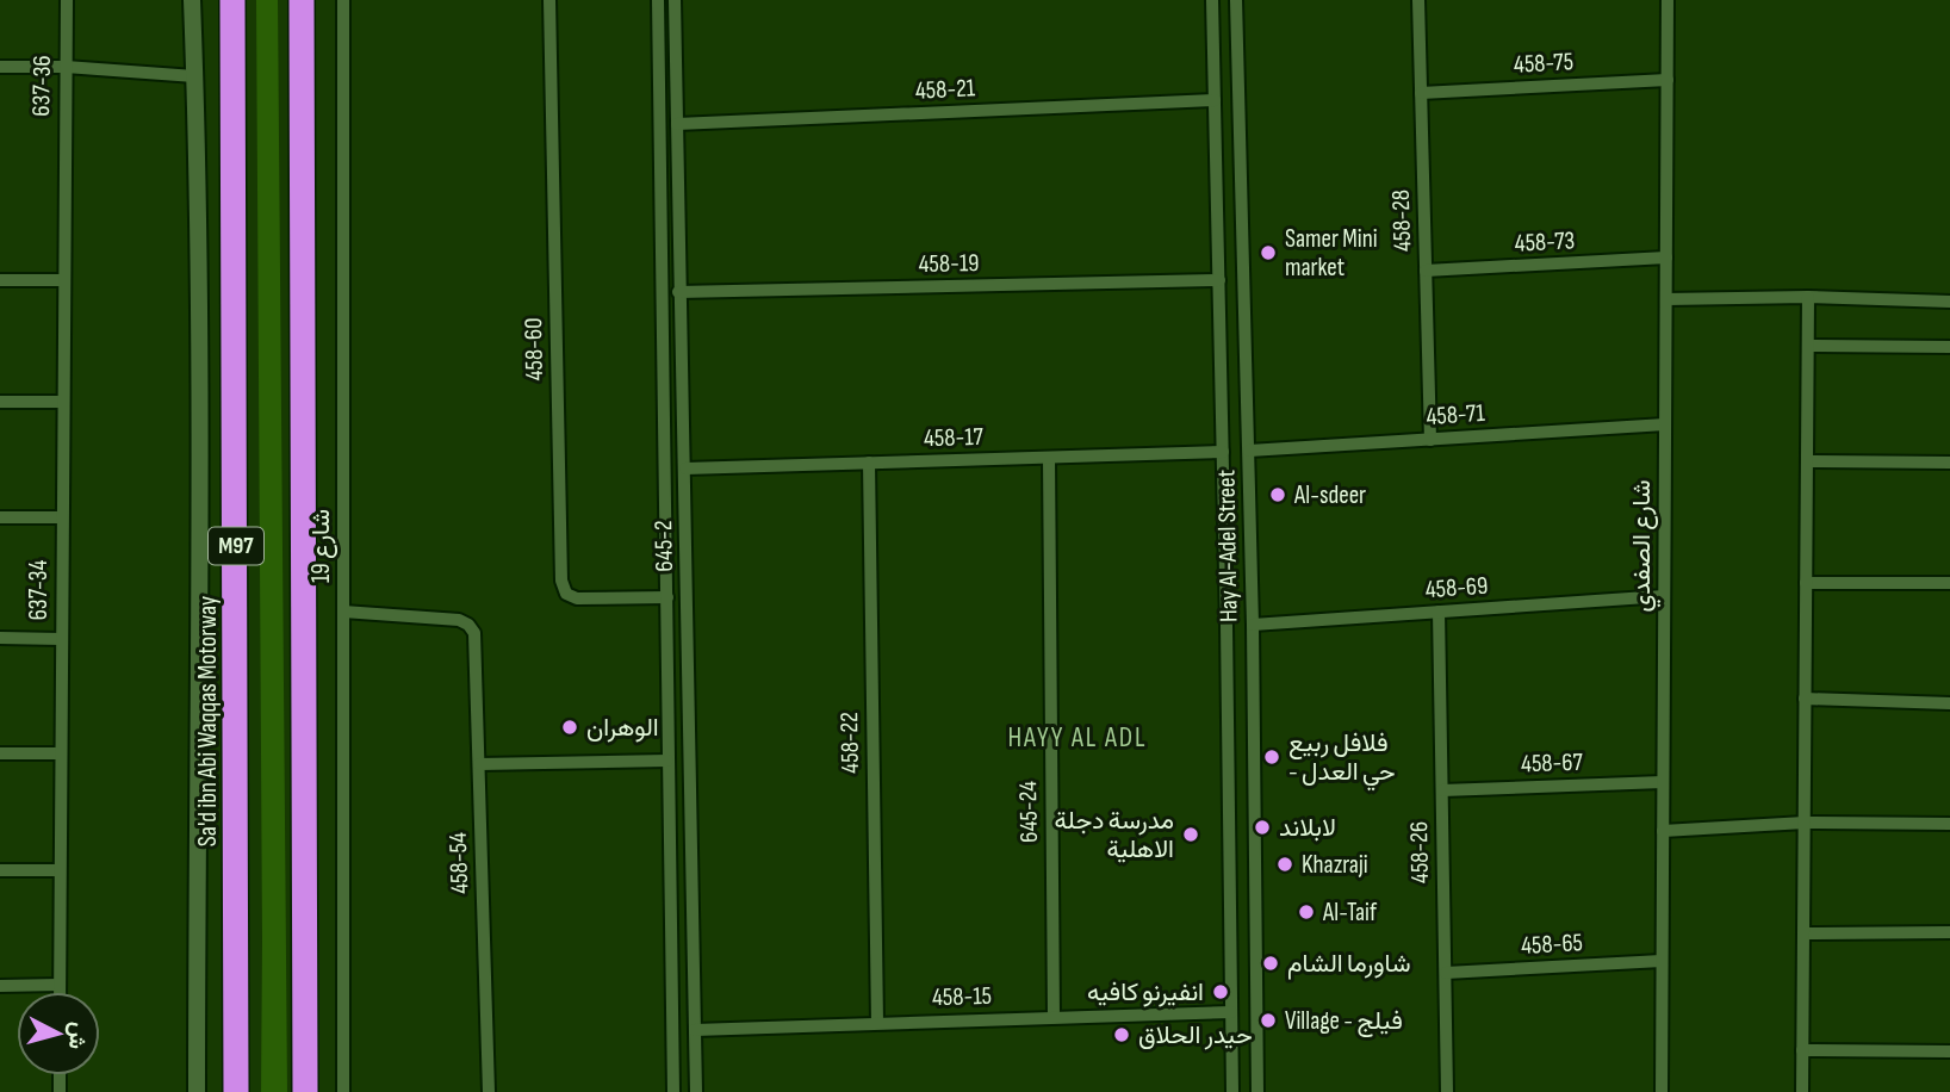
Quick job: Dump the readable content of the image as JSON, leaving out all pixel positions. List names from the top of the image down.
{
  "streets": {
    "highway": ["M97", "Sa'd ibn Abi Waqqas Motorway"],
    "street": [
      "458-75",
      "637-36",
      "458-21",
      "458-28",
      "458-73",
      "458-19",
      "458-60",
      "458-71",
      "458-17",
      "شارع 19",
      "645-2",
      "Hay Al-Adel Street",
      "شارع الصفدي",
      "458-69",
      "637-34",
      "458-22",
      "458-67",
      "645-24",
      "458-26",
      "458-54",
      "458-65",
      "458-15"
    ]
  },
  "crossings": [
    ["458-75", "458-28"],
    ["458-75", "شارع الصفدي"],
    ["637-36", "637-34"],
    ["458-21", "645-2"],
    ["458-21", "Hay Al-Adel Street"],
    ["458-28", "458-73"],
    ["458-28", "458-71"],
    ["458-73", "شارع الصفدي"],
    ["458-19", "645-2"],
    ["458-19", "Hay Al-Adel Street"],
    ["458-60", "645-2"],
    ["458-71", "Hay Al-Adel Street"],
    ["458-71", "شارع الصفدي"],
    ["458-17", "645-2"],
    ["458-17", "Hay Al-Adel Street"],
    ["458-17", "458-22"],
    ["458-17", "645-24"],
    ["شارع 19", "458-54"],
    ["645-2", "458-15"],
    ["Hay Al-Adel Street", "458-69"],
    ["Hay Al-Adel Street", "458-15"],
    ["شارع الصفدي", "458-69"],
    ["شارع الصفدي", "458-67"],
    ["شارع الصفدي", "458-65"],
    ["458-69", "458-26"],
    ["458-22", "458-15"],
    ["458-67", "458-26"],
    ["645-24", "458-15"],
    ["458-26", "458-65"]
  ],
  "districts": ["HAYY AL ADL"],
  "places": [
    "Samer Mini market",
    "Al-sdeer",
    "الوهران",
    "فلافل ربيع - حي العدل",
    "لابلاند",
    "مدرسة دجلة الاهلية",
    "Khazraji",
    "Al-Taif",
    "شاورما الشام",
    "انفيرنو كافيه",
    "Village - فيلج",
    "حيدر الحلاق"
  ],
  "north": "right"
}
